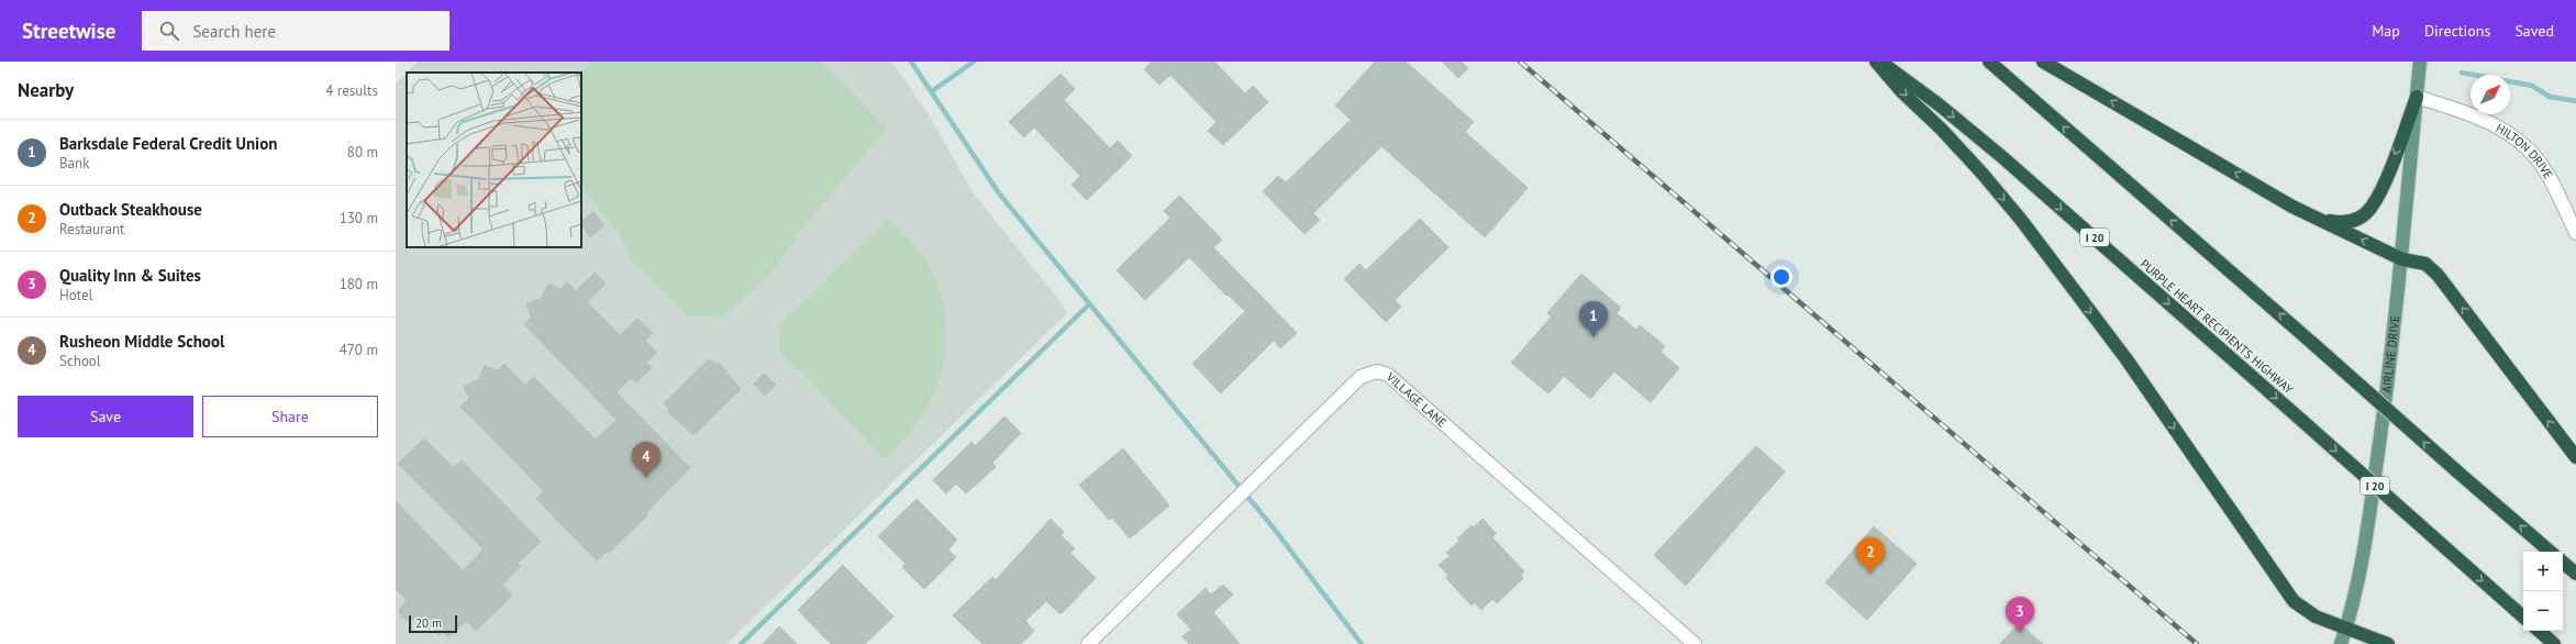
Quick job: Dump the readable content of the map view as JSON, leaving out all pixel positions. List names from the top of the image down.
{
  "streets": {
    "highway": ["I 20", "PURPLE HEART RECIPIENTS HIGHWAY"],
    "main road": ["AIRLINE DRIVE"],
    "street": ["HILTON DRIVE", "VILLAGE LANE"]
  },
  "crossings": [
    ["HILTON DRIVE", "AIRLINE DRIVE"]
  ],
  "scale_bar": "20 m",
  "north": "top right",
  "page": {
    "header": "Streetwise",
    "search": "Search here",
    "nav": ["Map", "Directions", "Saved"],
    "heading": ["Nearby", "4 results"],
    "list": [
      {
        "mark": "1",
        "name": "Barksdale Federal Credit Union",
        "note": "Bank",
        "value": "80 m"
      },
      {
        "mark": "2",
        "name": "Outback Steakhouse",
        "note": "Restaurant",
        "value": "130 m"
      },
      {
        "mark": "3",
        "name": "Quality Inn & Suites",
        "note": "Hotel",
        "value": "180 m"
      },
      {
        "mark": "4",
        "name": "Rusheon Middle School",
        "note": "School",
        "value": "470 m"
      }
    ],
    "pins": [
      "1",
      "4",
      "2",
      "3"
    ],
    "buttons": ["Save", "Share"],
    "map_buttons": ["+", "−"],
    "scale": "20 m"
  }
}
